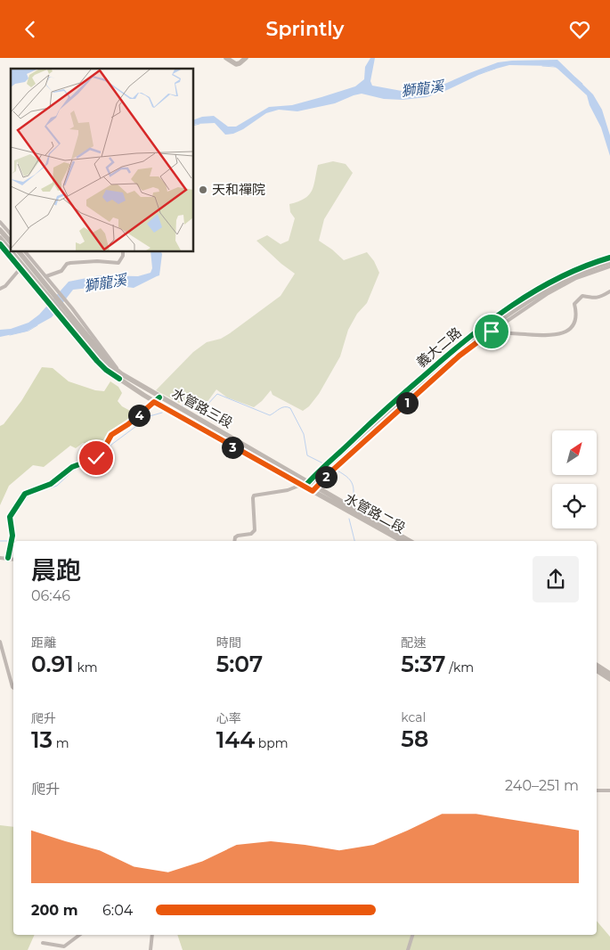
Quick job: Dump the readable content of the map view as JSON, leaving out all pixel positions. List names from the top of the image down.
{
  "streets": {
    "main road": ["義大二路", "水管路三段", "水管路二段"]
  },
  "crossings": [
    ["義大二路", "水管路三段"],
    ["義大二路", "水管路二段"],
    ["水管路三段", "水管路二段"]
  ],
  "water": ["獅龍溪"],
  "places": ["天和禪院"],
  "north": "top right",
  "page": {
    "header": "Sprintly",
    "pins": [
      "1",
      "4",
      "3",
      "2"
    ],
    "heading": ["晨跑", "06:46"],
    "stats": [
      ["距離", "0.91 km"],
      ["時間", "5:07"],
      ["配速", "5:37 /km"],
      ["爬升", "13 m"],
      ["心率", "144 bpm"],
      ["kcal", "58"]
    ],
    "chart": ["爬升", "240–251 m"],
    "list": [
      {
        "name": "200 m",
        "note": "6:04"
      }
    ]
  }
}
